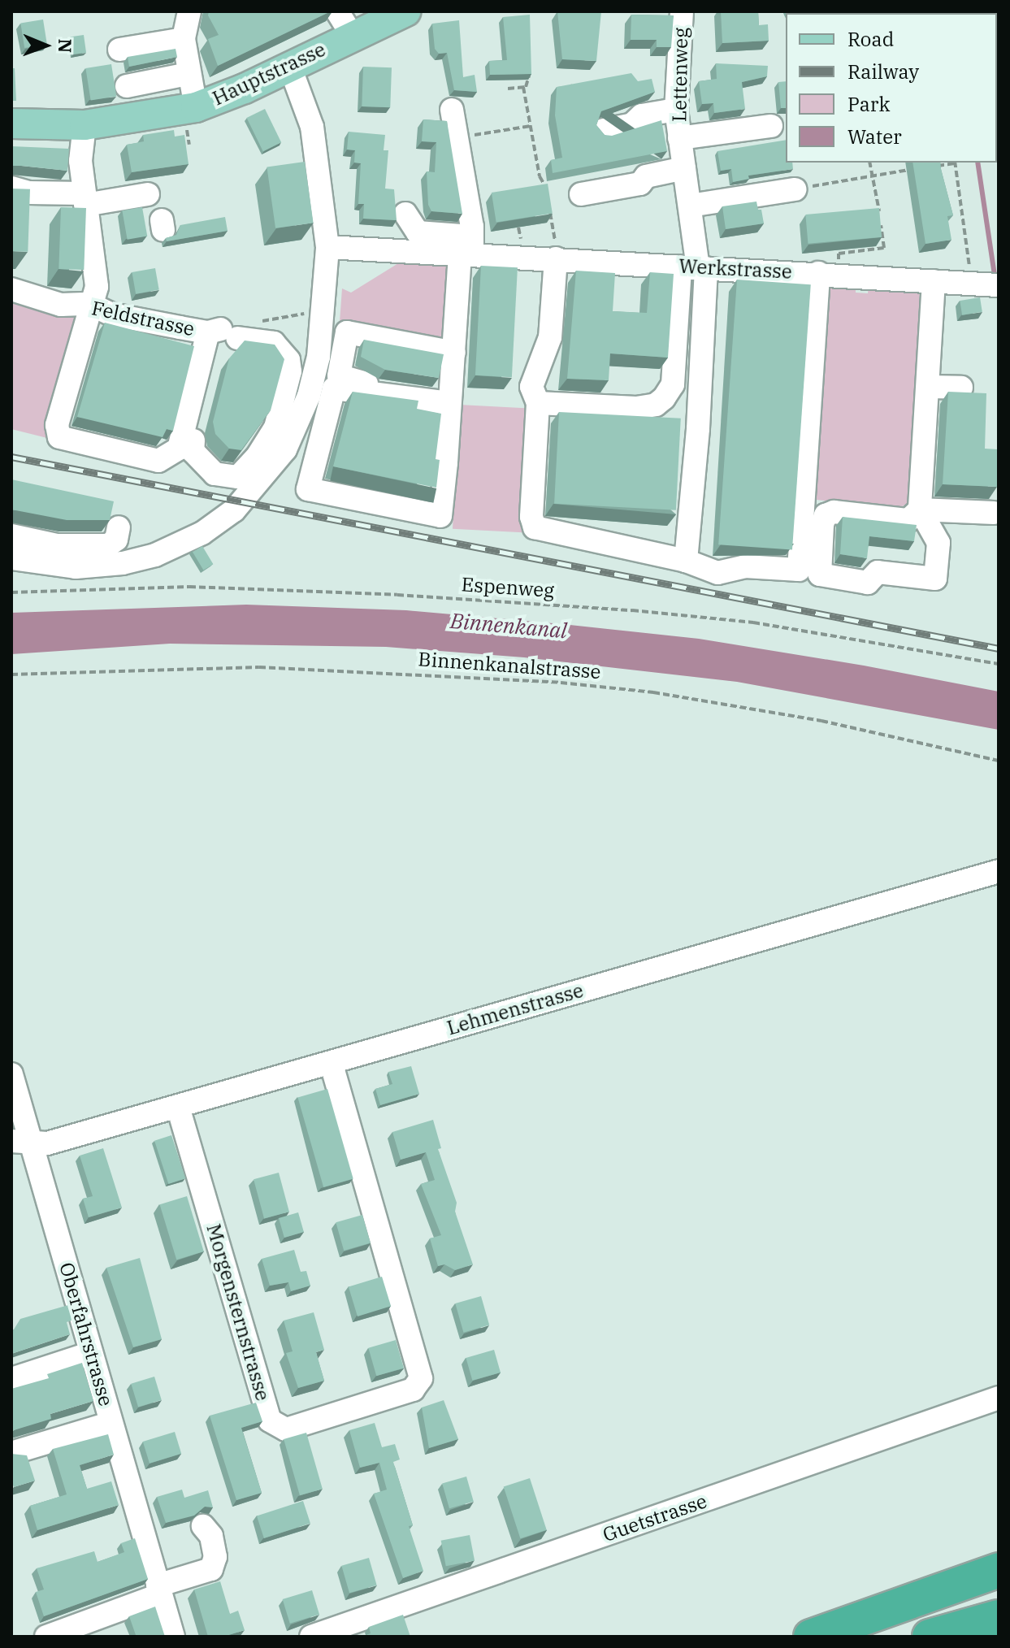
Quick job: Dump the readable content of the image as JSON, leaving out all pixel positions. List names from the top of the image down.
{
  "streets": {
    "main road": ["Hauptstrasse"],
    "street": [
      "Lettenweg",
      "Werkstrasse",
      "Feldstrasse",
      "Lehmenstrasse",
      "Morgensternstrasse",
      "Oberfahrstrasse",
      "Guetstrasse"
    ],
    "path": ["Espenweg", "Binnenkanalstrasse"]
  },
  "crossings": [
    ["Lettenweg", "Werkstrasse"],
    ["Lehmenstrasse", "Morgensternstrasse"],
    ["Lehmenstrasse", "Oberfahrstrasse"]
  ],
  "water": ["Binnenkanal"],
  "legend": [
    "Road",
    "Railway",
    "Park",
    "Water"
  ],
  "north": "right"
}
